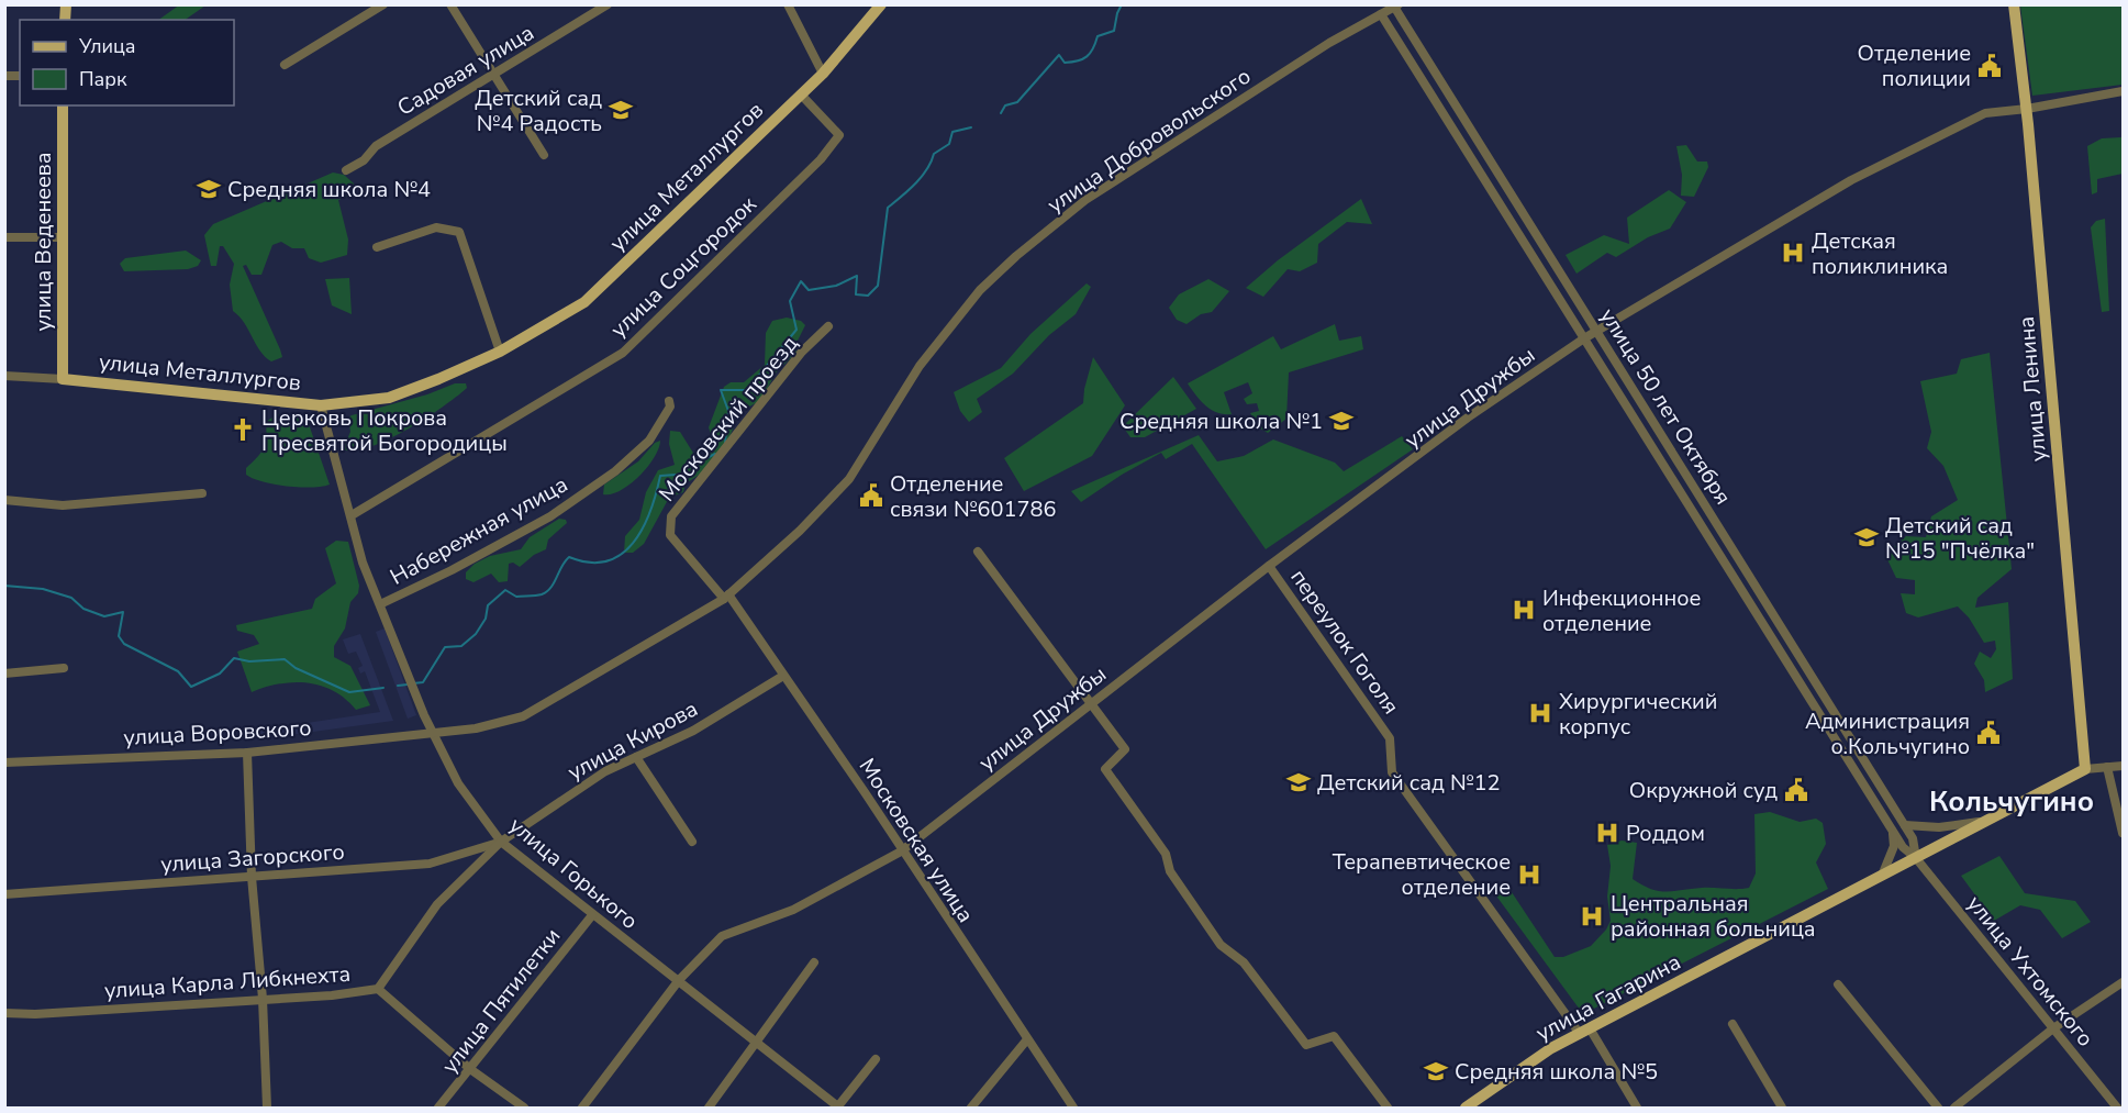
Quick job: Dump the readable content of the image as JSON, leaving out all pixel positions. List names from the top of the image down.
{
  "streets": {
    "main road": [
      "улица Металлургов",
      "улица Веденеева",
      "улица Ленина",
      "улица Гагарина"
    ],
    "street": [
      "Садовая улица",
      "улица Добровольского",
      "улица Соцгородок",
      "улица Дружбы",
      "улица 50 лет Октября",
      "Московский проезд",
      "Набережная улица",
      "переулок Гоголя",
      "улица Воровского",
      "улица Кирова",
      "Московская улица",
      "улица Загорского",
      "улица Горького",
      "улица Ухтомского",
      "улица Карла Либкнехта",
      "улица Пятилетки"
    ]
  },
  "crossings": [
    ["улица Добровольского", "улица 50 лет Октября"],
    ["улица Добровольского", "Московский проезд"],
    ["улица Добровольского", "улица Воровского"],
    ["улица Добровольского", "Московская улица"],
    ["улица Добровольского", "улица Горького"],
    ["улица Металлургов", "улица Веденеева"],
    ["улица Металлургов", "улица Соцгородок"],
    ["улица Металлургов", "улица Горького"],
    ["улица Соцгородок", "улица Горького"],
    ["улица Ленина", "улица Дружбы"],
    ["улица Ленина", "улица Гагарина"],
    ["улица Дружбы", "улица 50 лет Октября"],
    ["улица Дружбы", "переулок Гоголя"],
    ["улица Дружбы", "Московская улица"],
    ["улица Дружбы", "улица Горького"],
    ["улица 50 лет Октября", "улица Ухтомского"],
    ["улица 50 лет Октября", "улица Гагарина"],
    ["Московский проезд", "Московская улица"],
    ["Набережная улица", "улица Горького"],
    ["переулок Гоголя", "улица Гагарина"],
    ["улица Воровского", "улица Горького"],
    ["улица Кирова", "Московская улица"],
    ["улица Кирова", "улица Загорского"],
    ["улица Кирова", "улица Горького"],
    ["улица Кирова", "улица Карла Либкнехта"],
    ["улица Загорского", "улица Горького"],
    ["улица Загорского", "улица Карла Либкнехта"],
    ["улица Горького", "улица Карла Либкнехта"],
    ["улица Горького", "улица Пятилетки"],
    ["улица Ухтомского", "улица Гагарина"]
  ],
  "districts": ["Кольчугино"],
  "places": {
    "public building": [
      "Отделение полиции",
      "Отделение связи №601786",
      "Администрация о.Кольчугино",
      "Окружной суд"
    ],
    "school or university": [
      "Детский сад №4 Радость",
      "Средняя школа №4",
      "Средняя школа №1",
      "Детский сад №15 \"Пчёлка\"",
      "Детский сад №12",
      "Средняя школа №5"
    ],
    "hospital": [
      "Детская поликлиника",
      "Инфекционное отделение",
      "Хирургический корпус",
      "Роддом",
      "Терапевтическое отделение",
      "Центральная районная больница"
    ],
    "church": ["Церковь Покрова Пресвятой Богородицы"]
  },
  "legend": ["Улица", "Парк"]
}
